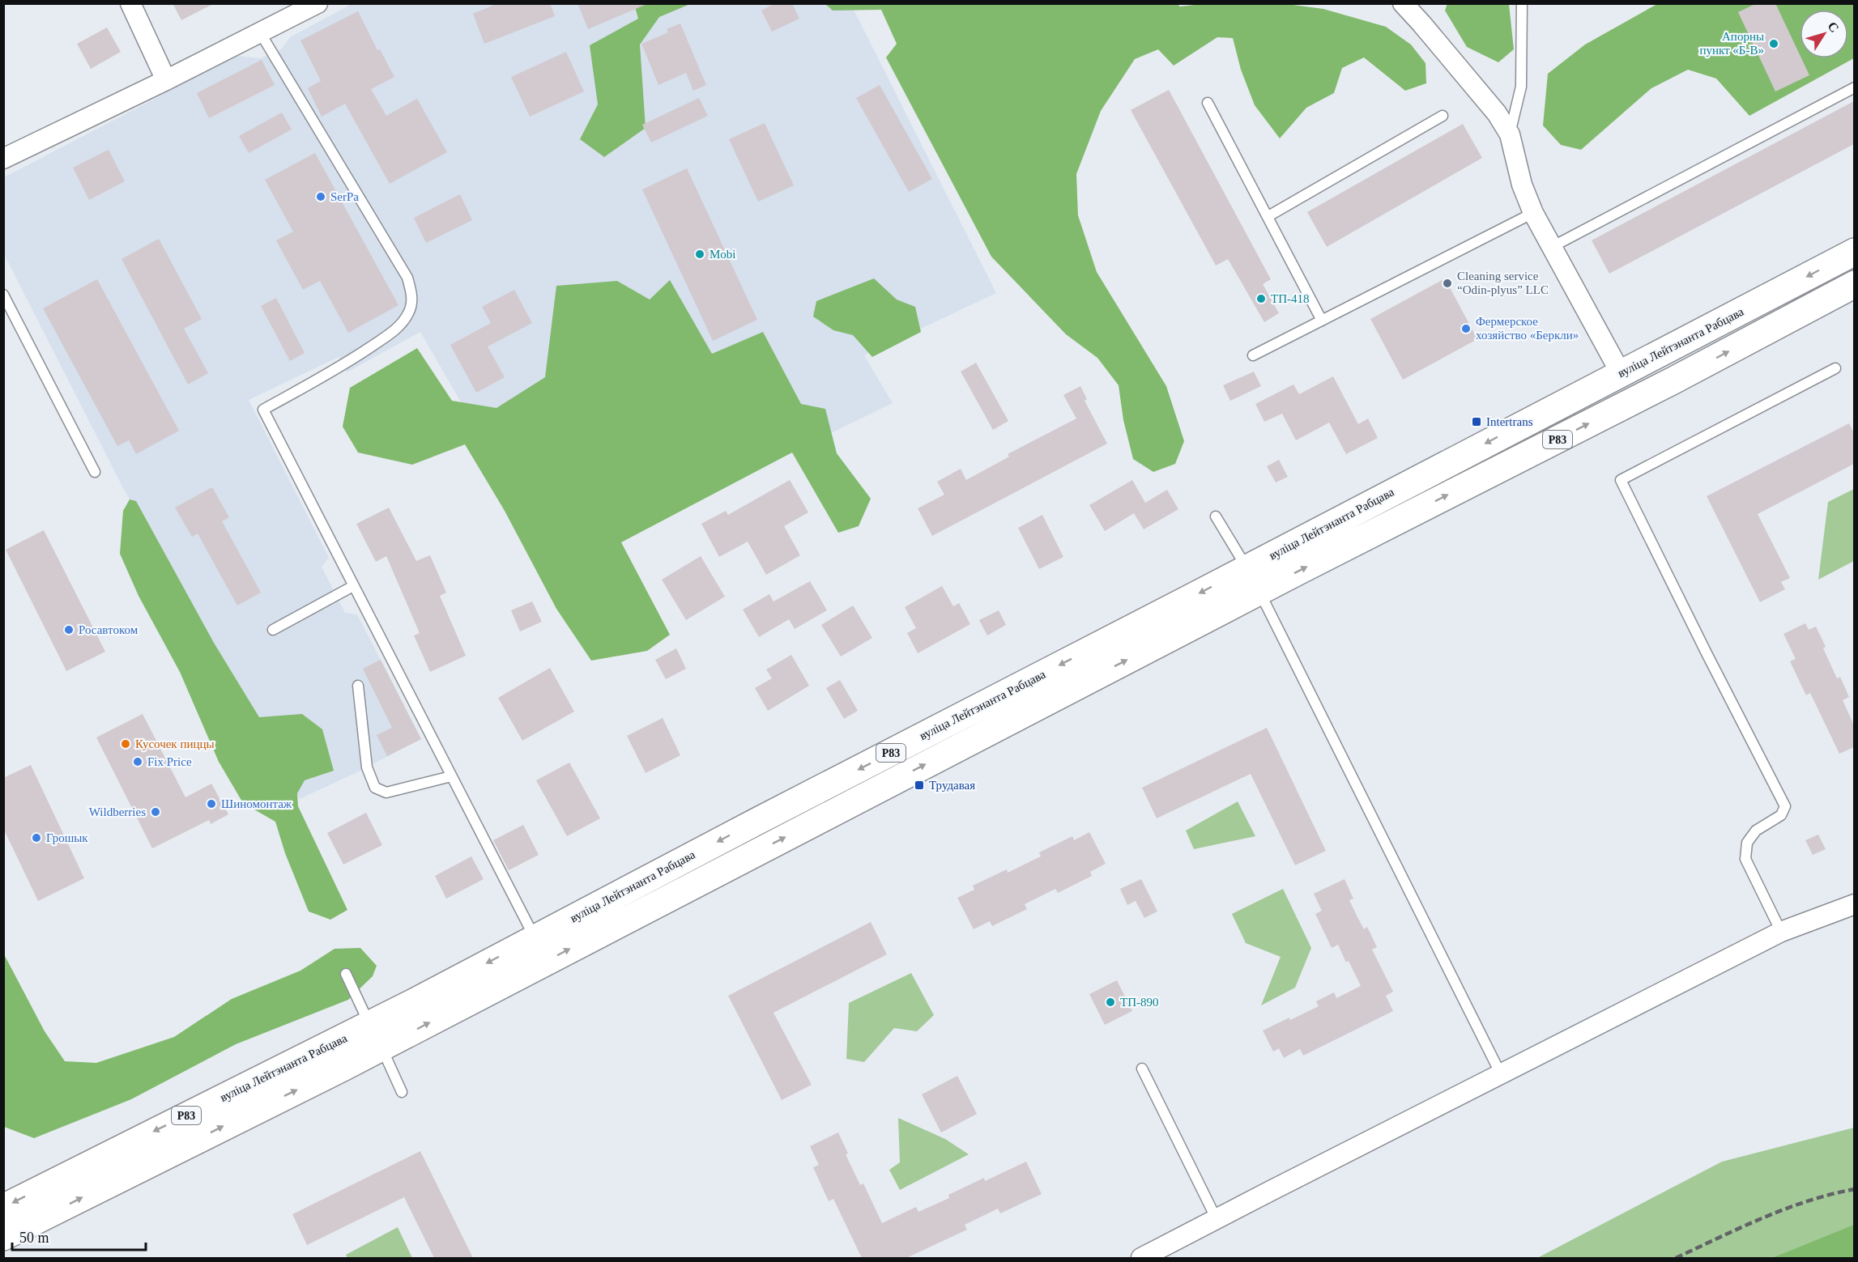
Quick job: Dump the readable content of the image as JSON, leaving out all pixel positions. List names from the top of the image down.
{
  "streets": {
    "highway": ["вуліца Лейтэнанта Рабцава", "Р83"]
  },
  "places": {
    "other": [
      "Апорны пункт «Б-В»",
      "SerPa",
      "Mobi",
      "Cleaning service “Odin-plyus” LLC",
      "ТП-418",
      "Фермерское хозяйство «Беркли»",
      "Росавтоком",
      "Кусочек пиццы",
      "Fix Price",
      "Шиномонтаж",
      "Wildberries",
      "Грошык",
      "ТП-890"
    ],
    "transit": ["Intertrans", "Трудавая"]
  },
  "scale_bar": "50 m",
  "north": "top right"
}
